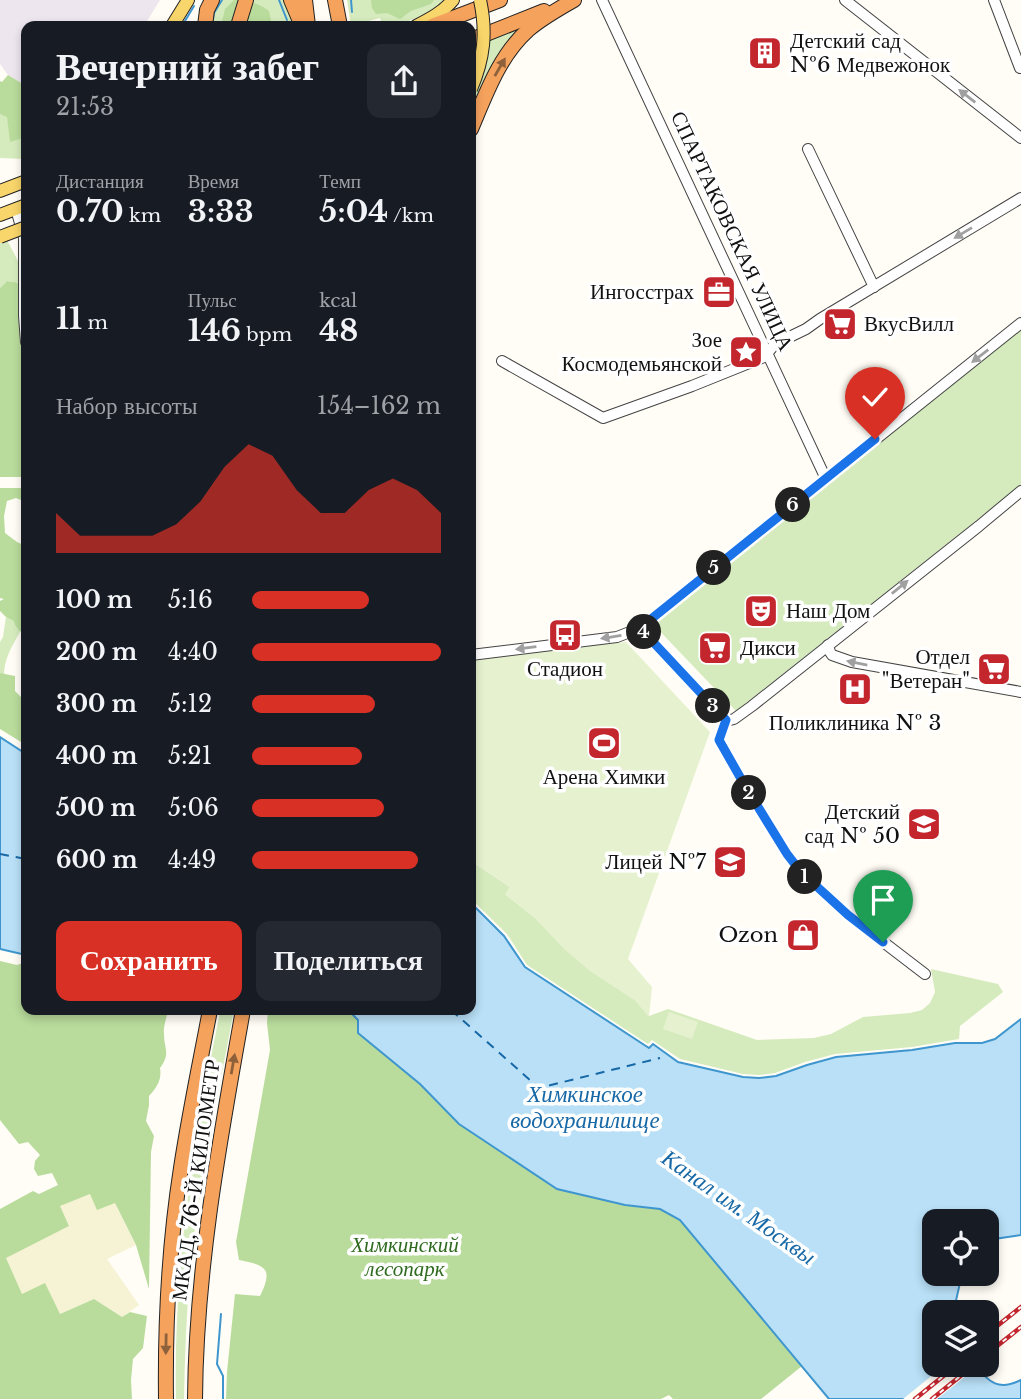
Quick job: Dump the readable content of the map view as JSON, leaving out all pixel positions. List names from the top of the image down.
{
  "streets": {
    "highway": ["МКАД, 76-Й КИЛОМЕТР"],
    "street": ["СПАРТАКОВСКАЯ УЛИЦА"]
  },
  "water": ["Химкинское водохранилище", "Канал им. Москвы"],
  "parks": ["Химкинский лесопарк"],
  "places": {
    "building": ["Детский сад №6 Медвежонок"],
    "office": ["Ингосстрах"],
    "supermarket": ["ВкусВилл", "Дикси", "Отдел \"Ветеран\""],
    "place": ["Зое Космодемьянской"],
    "theatre": ["Наш Дом"],
    "bus stop": ["Стадион"],
    "hospital": ["Поликлиника № 3"],
    "sports": ["Арена Химки"],
    "school or university": ["Детский сад № 50", "Лицей №7"],
    "shop": ["Ozon"]
  },
  "page": {
    "heading": ["Вечерний забег", "21:53"],
    "stats": [
      ["Дистанция", "0.70 km"],
      ["Время", "3:33"],
      ["Темп", "5:04 /km"],
      ["11 m"],
      ["Пульс", "146 bpm"],
      ["kcal", "48"]
    ],
    "chart": ["Набор высоты", "154–162 m"],
    "pins": [
      "6",
      "5",
      "4",
      "3",
      "2",
      "1"
    ],
    "list": [
      {
        "name": "100 m",
        "note": "5:16"
      },
      {
        "name": "200 m",
        "note": "4:40"
      },
      {
        "name": "300 m",
        "note": "5:12"
      },
      {
        "name": "400 m",
        "note": "5:21"
      },
      {
        "name": "500 m",
        "note": "5:06"
      },
      {
        "name": "600 m",
        "note": "4:49"
      }
    ],
    "buttons": ["Сохранить", "Поделиться"]
  }
}
